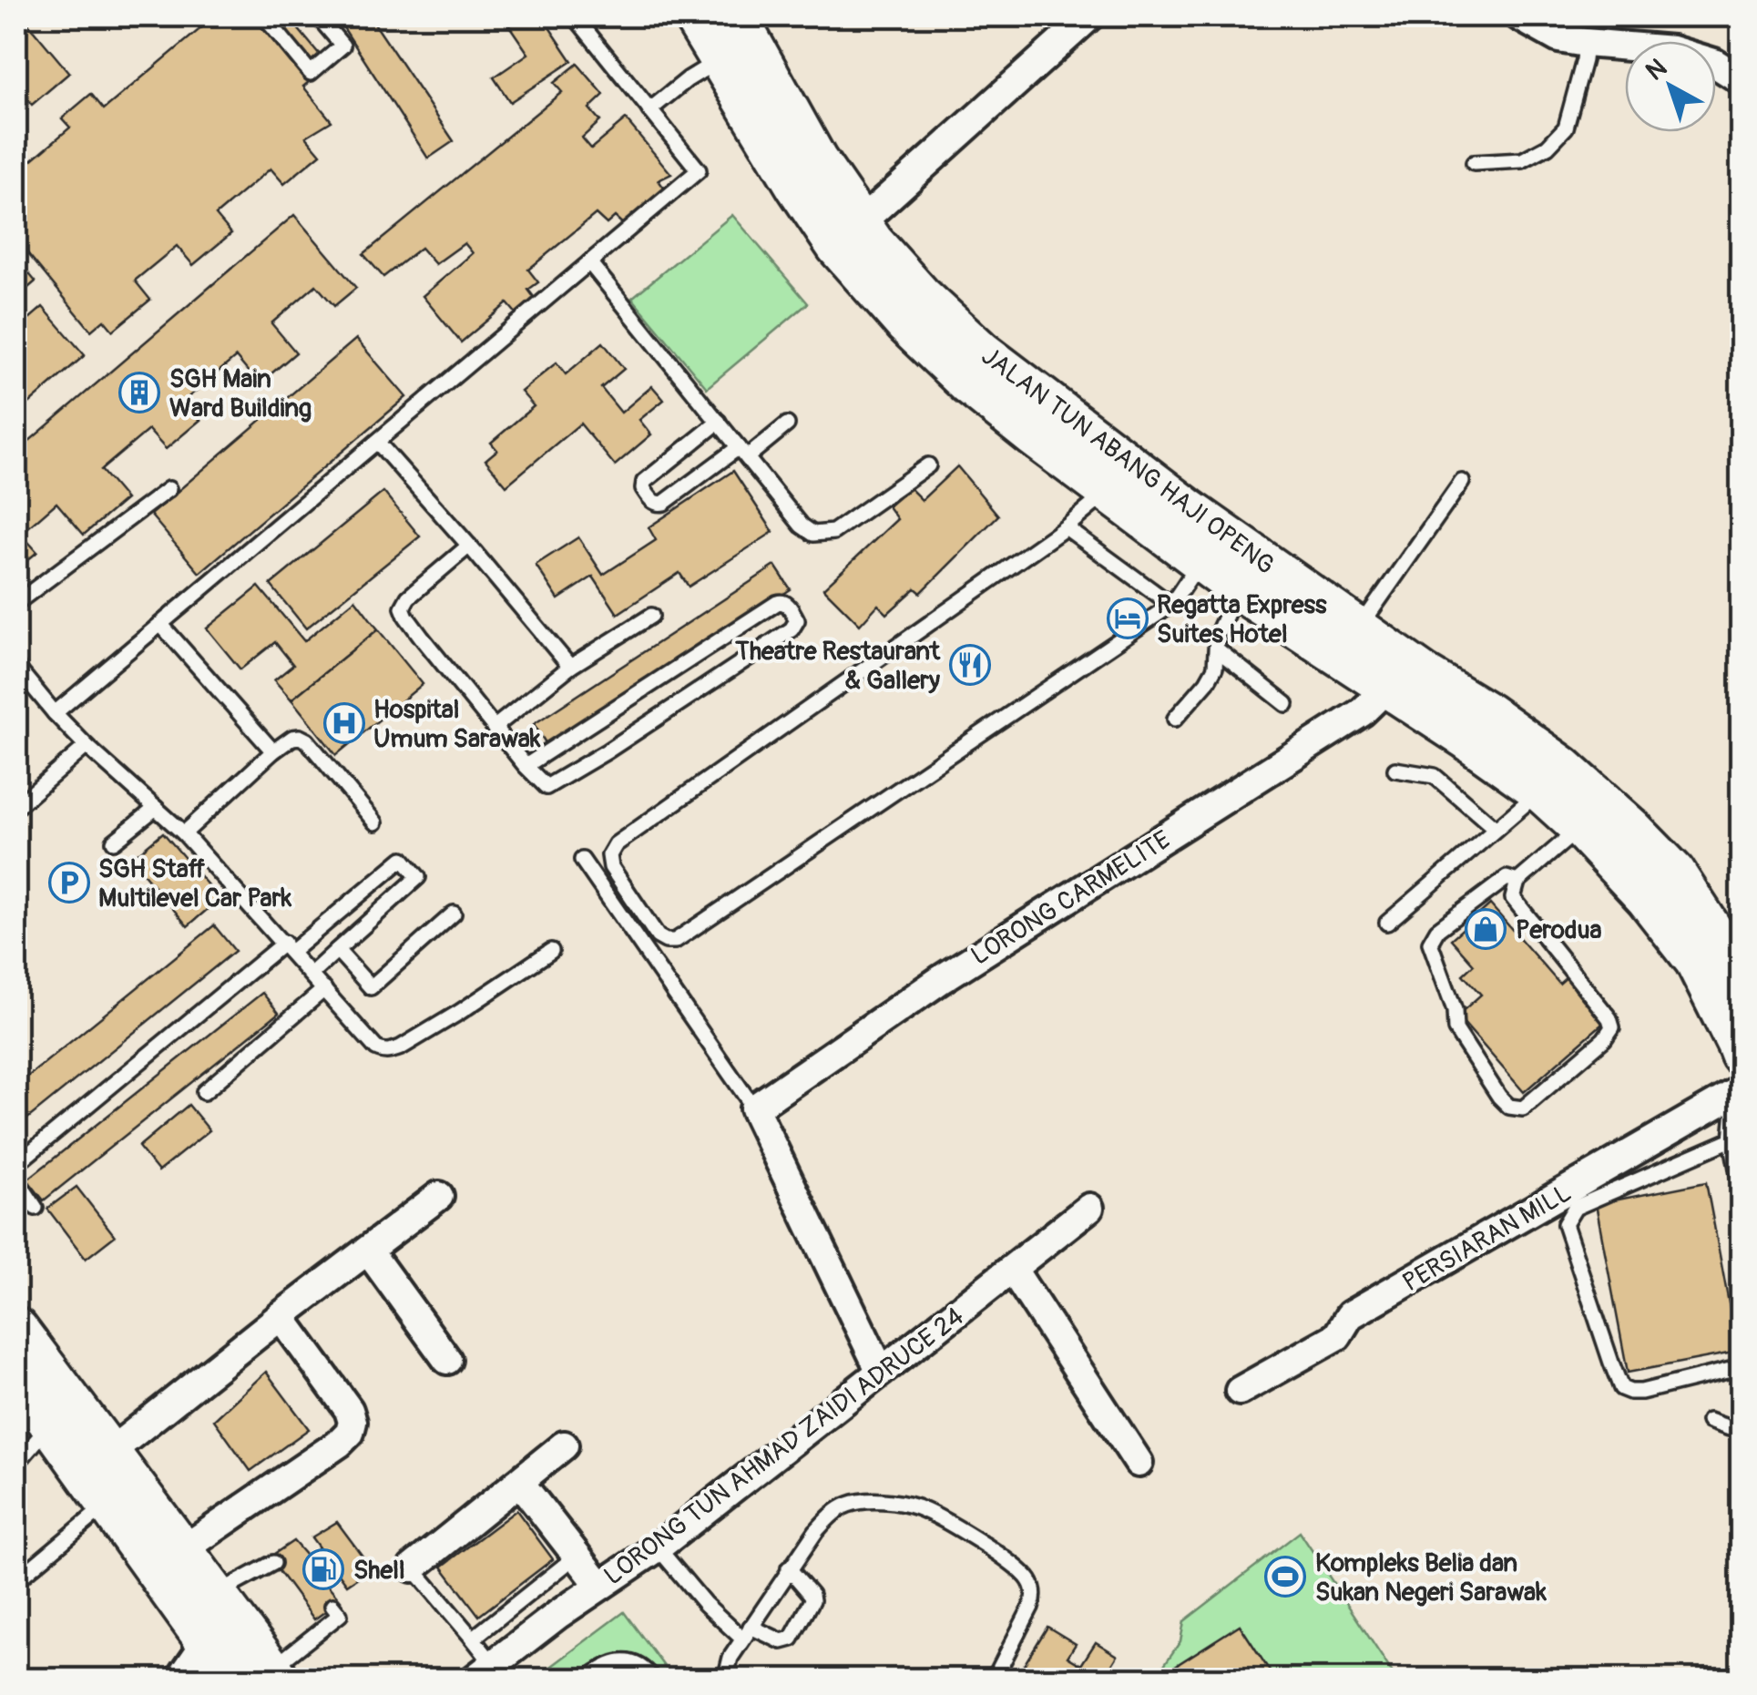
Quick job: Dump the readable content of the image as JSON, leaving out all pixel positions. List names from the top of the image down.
{
  "streets": {
    "main road": ["JALAN TUN ABANG HAJI OPENG"],
    "street": ["LORONG CARMELITE", "PERSIARAN MILL", "LORONG TUN AHMAD ZAIDI ADRUCE 24"]
  },
  "crossings": [
    ["JALAN TUN ABANG HAJI OPENG", "LORONG CARMELITE"],
    ["JALAN TUN ABANG HAJI OPENG", "PERSIARAN MILL"]
  ],
  "places": {
    "building": ["SGH Main Ward Building"],
    "hotel": ["Regatta Express Suites Hotel"],
    "restaurant": ["Theatre Restaurant & Gallery"],
    "hospital": ["Hospital Umum Sarawak"],
    "parking": ["SGH Staff Multilevel Car Park"],
    "shop": ["Perodua"],
    "fuel station": ["Shell"],
    "sports": ["Kompleks Belia dan Sukan Negeri Sarawak"]
  },
  "north": "top left"
}
